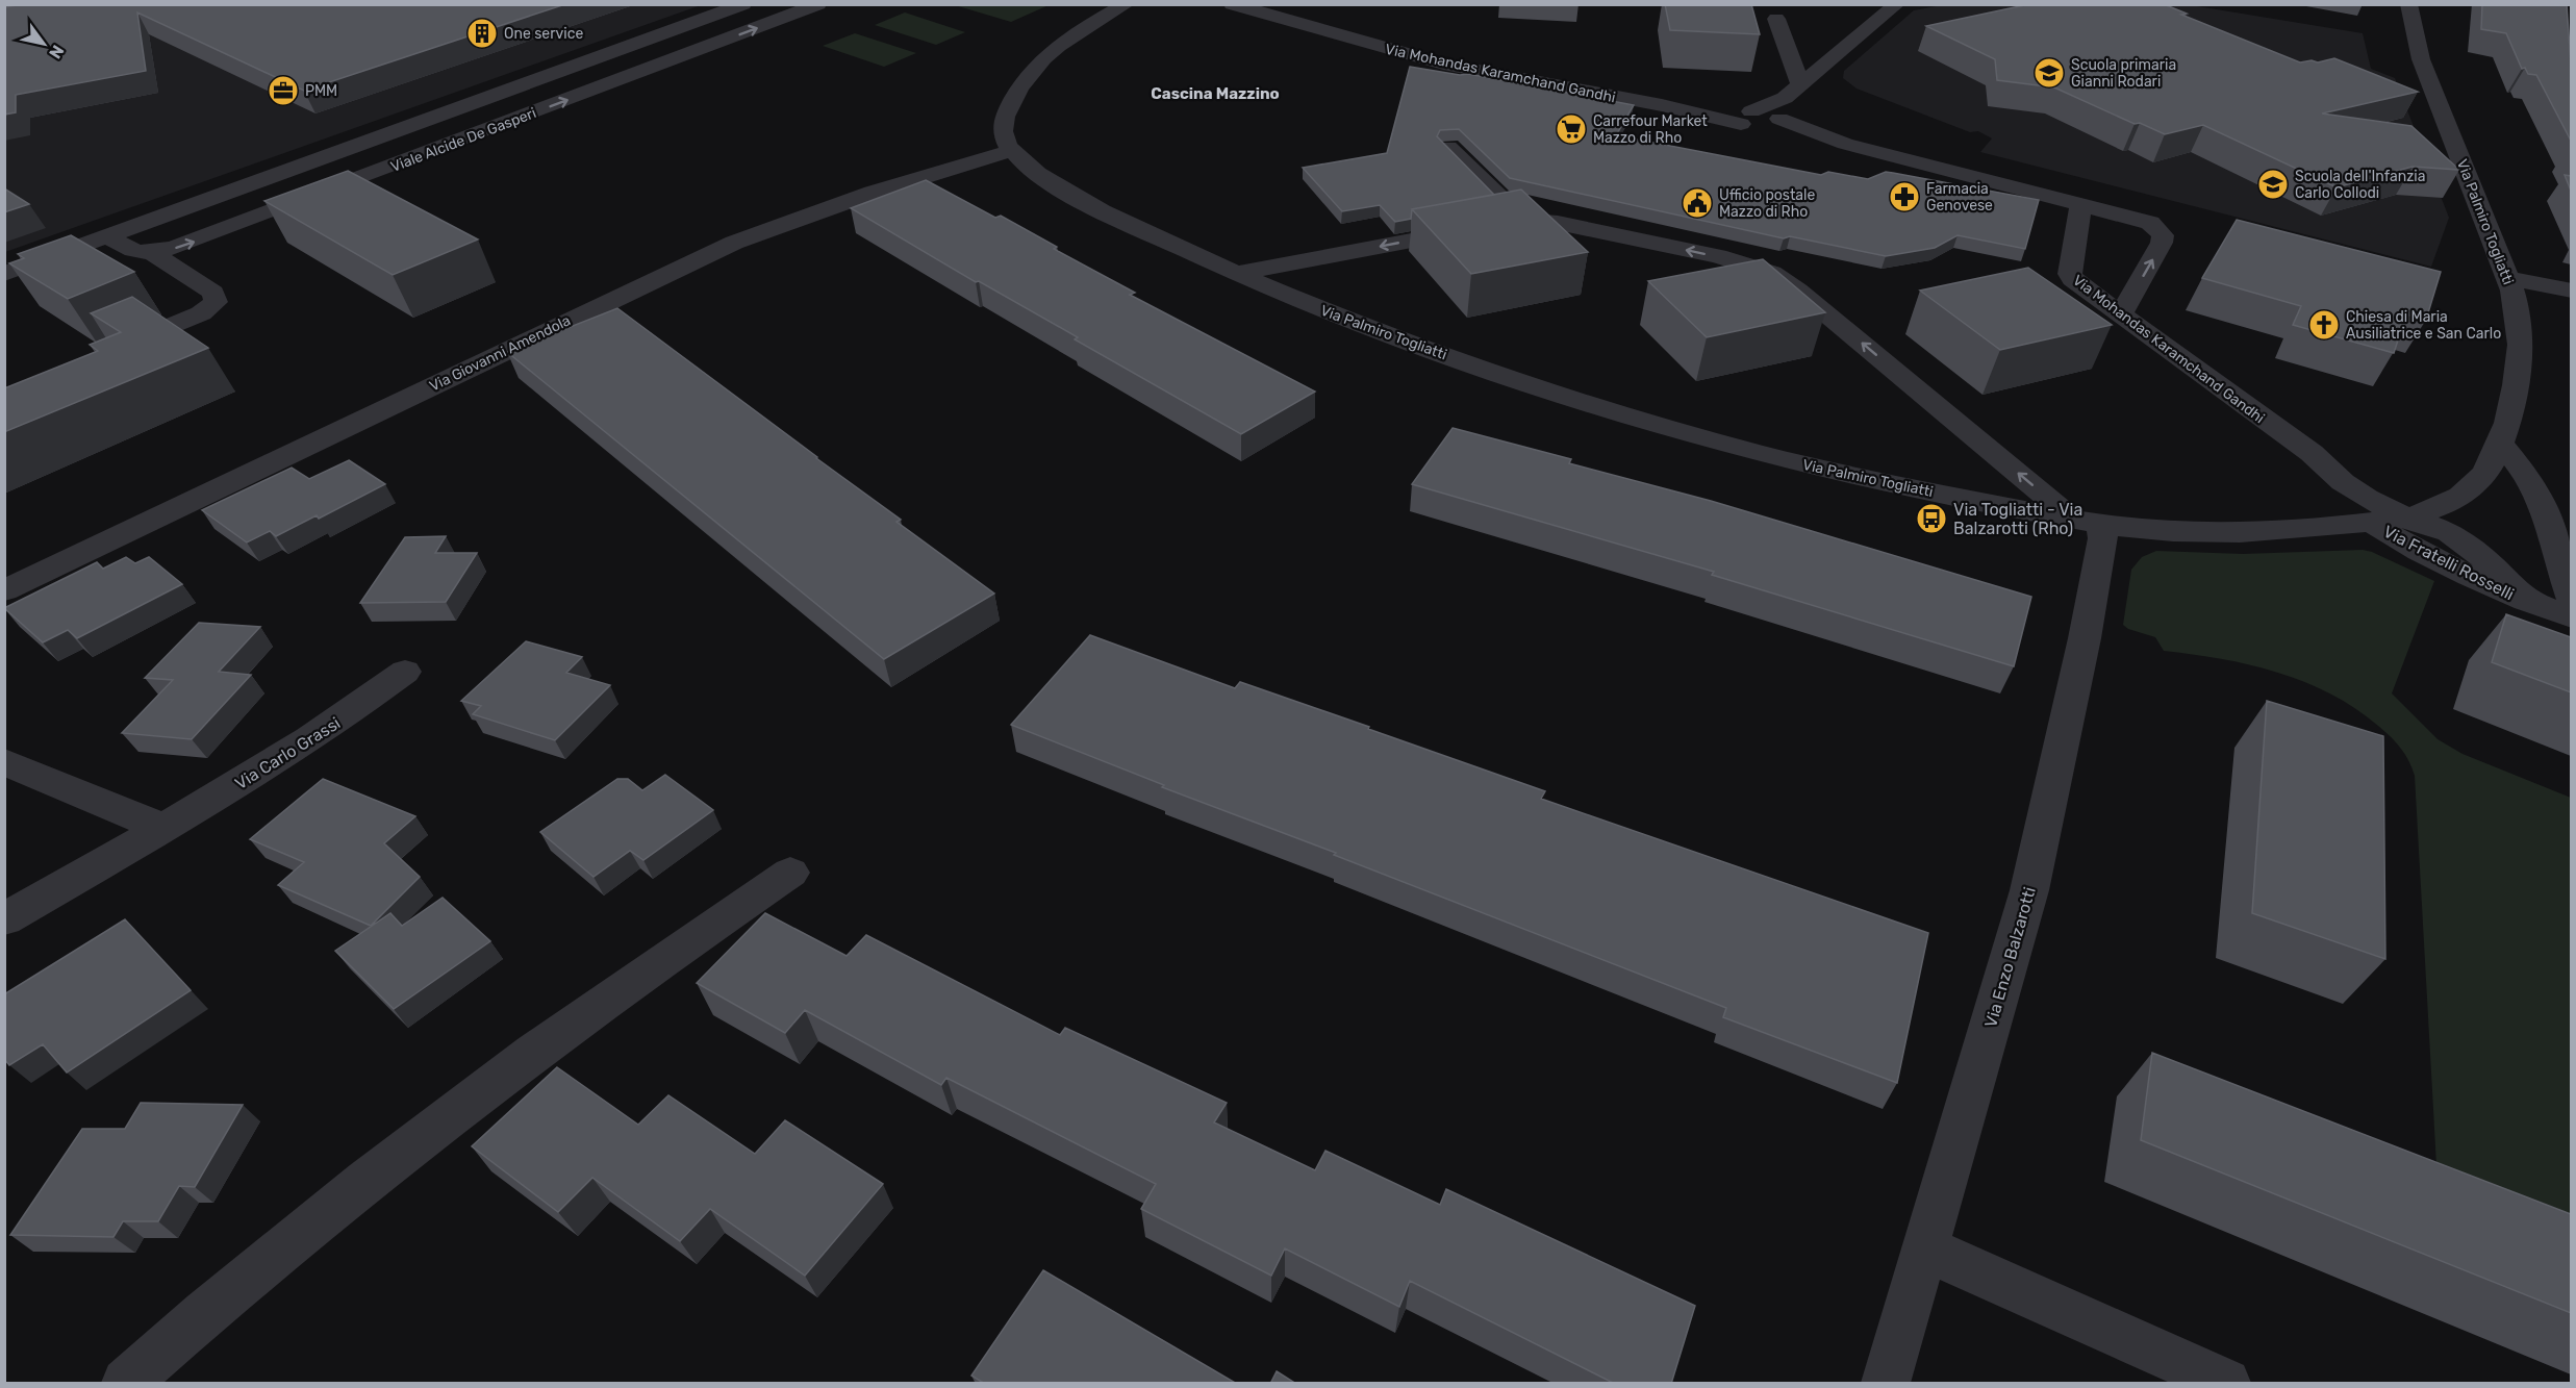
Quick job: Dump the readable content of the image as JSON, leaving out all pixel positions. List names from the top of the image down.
{
  "streets": {
    "street": [
      "Via Mohandas Karamchand Gandhi",
      "Viale Alcide De Gasperi",
      "Via Palmiro Togliatti",
      "Via Giovanni Amendola",
      "Via Fratelli Rosselli",
      "Via Carlo Grassi",
      "Via Enzo Balzarotti"
    ]
  },
  "crossings": [
    ["Via Mohandas Karamchand Gandhi", "Via Palmiro Togliatti"],
    ["Via Mohandas Karamchand Gandhi", "Via Fratelli Rosselli"],
    ["Via Palmiro Togliatti", "Via Giovanni Amendola"],
    ["Via Palmiro Togliatti", "Via Fratelli Rosselli"],
    ["Via Palmiro Togliatti", "Via Enzo Balzarotti"]
  ],
  "districts": ["Cascina Mazzino"],
  "places": {
    "building": ["One service"],
    "school or university": ["Scuola primaria Gianni Rodari", "Scuola dell'Infanzia Carlo Collodi"],
    "office": ["PMM"],
    "supermarket": ["Carrefour Market Mazzo di Rho"],
    "pharmacy": ["Farmacia Genovese"],
    "public building": ["Ufficio postale Mazzo di Rho"],
    "church": ["Chiesa di Maria Ausiliatrice e San Carlo"],
    "bus stop": ["Via Togliatti - Via Balzarotti (Rho)"]
  },
  "north": "bottom right"
}
